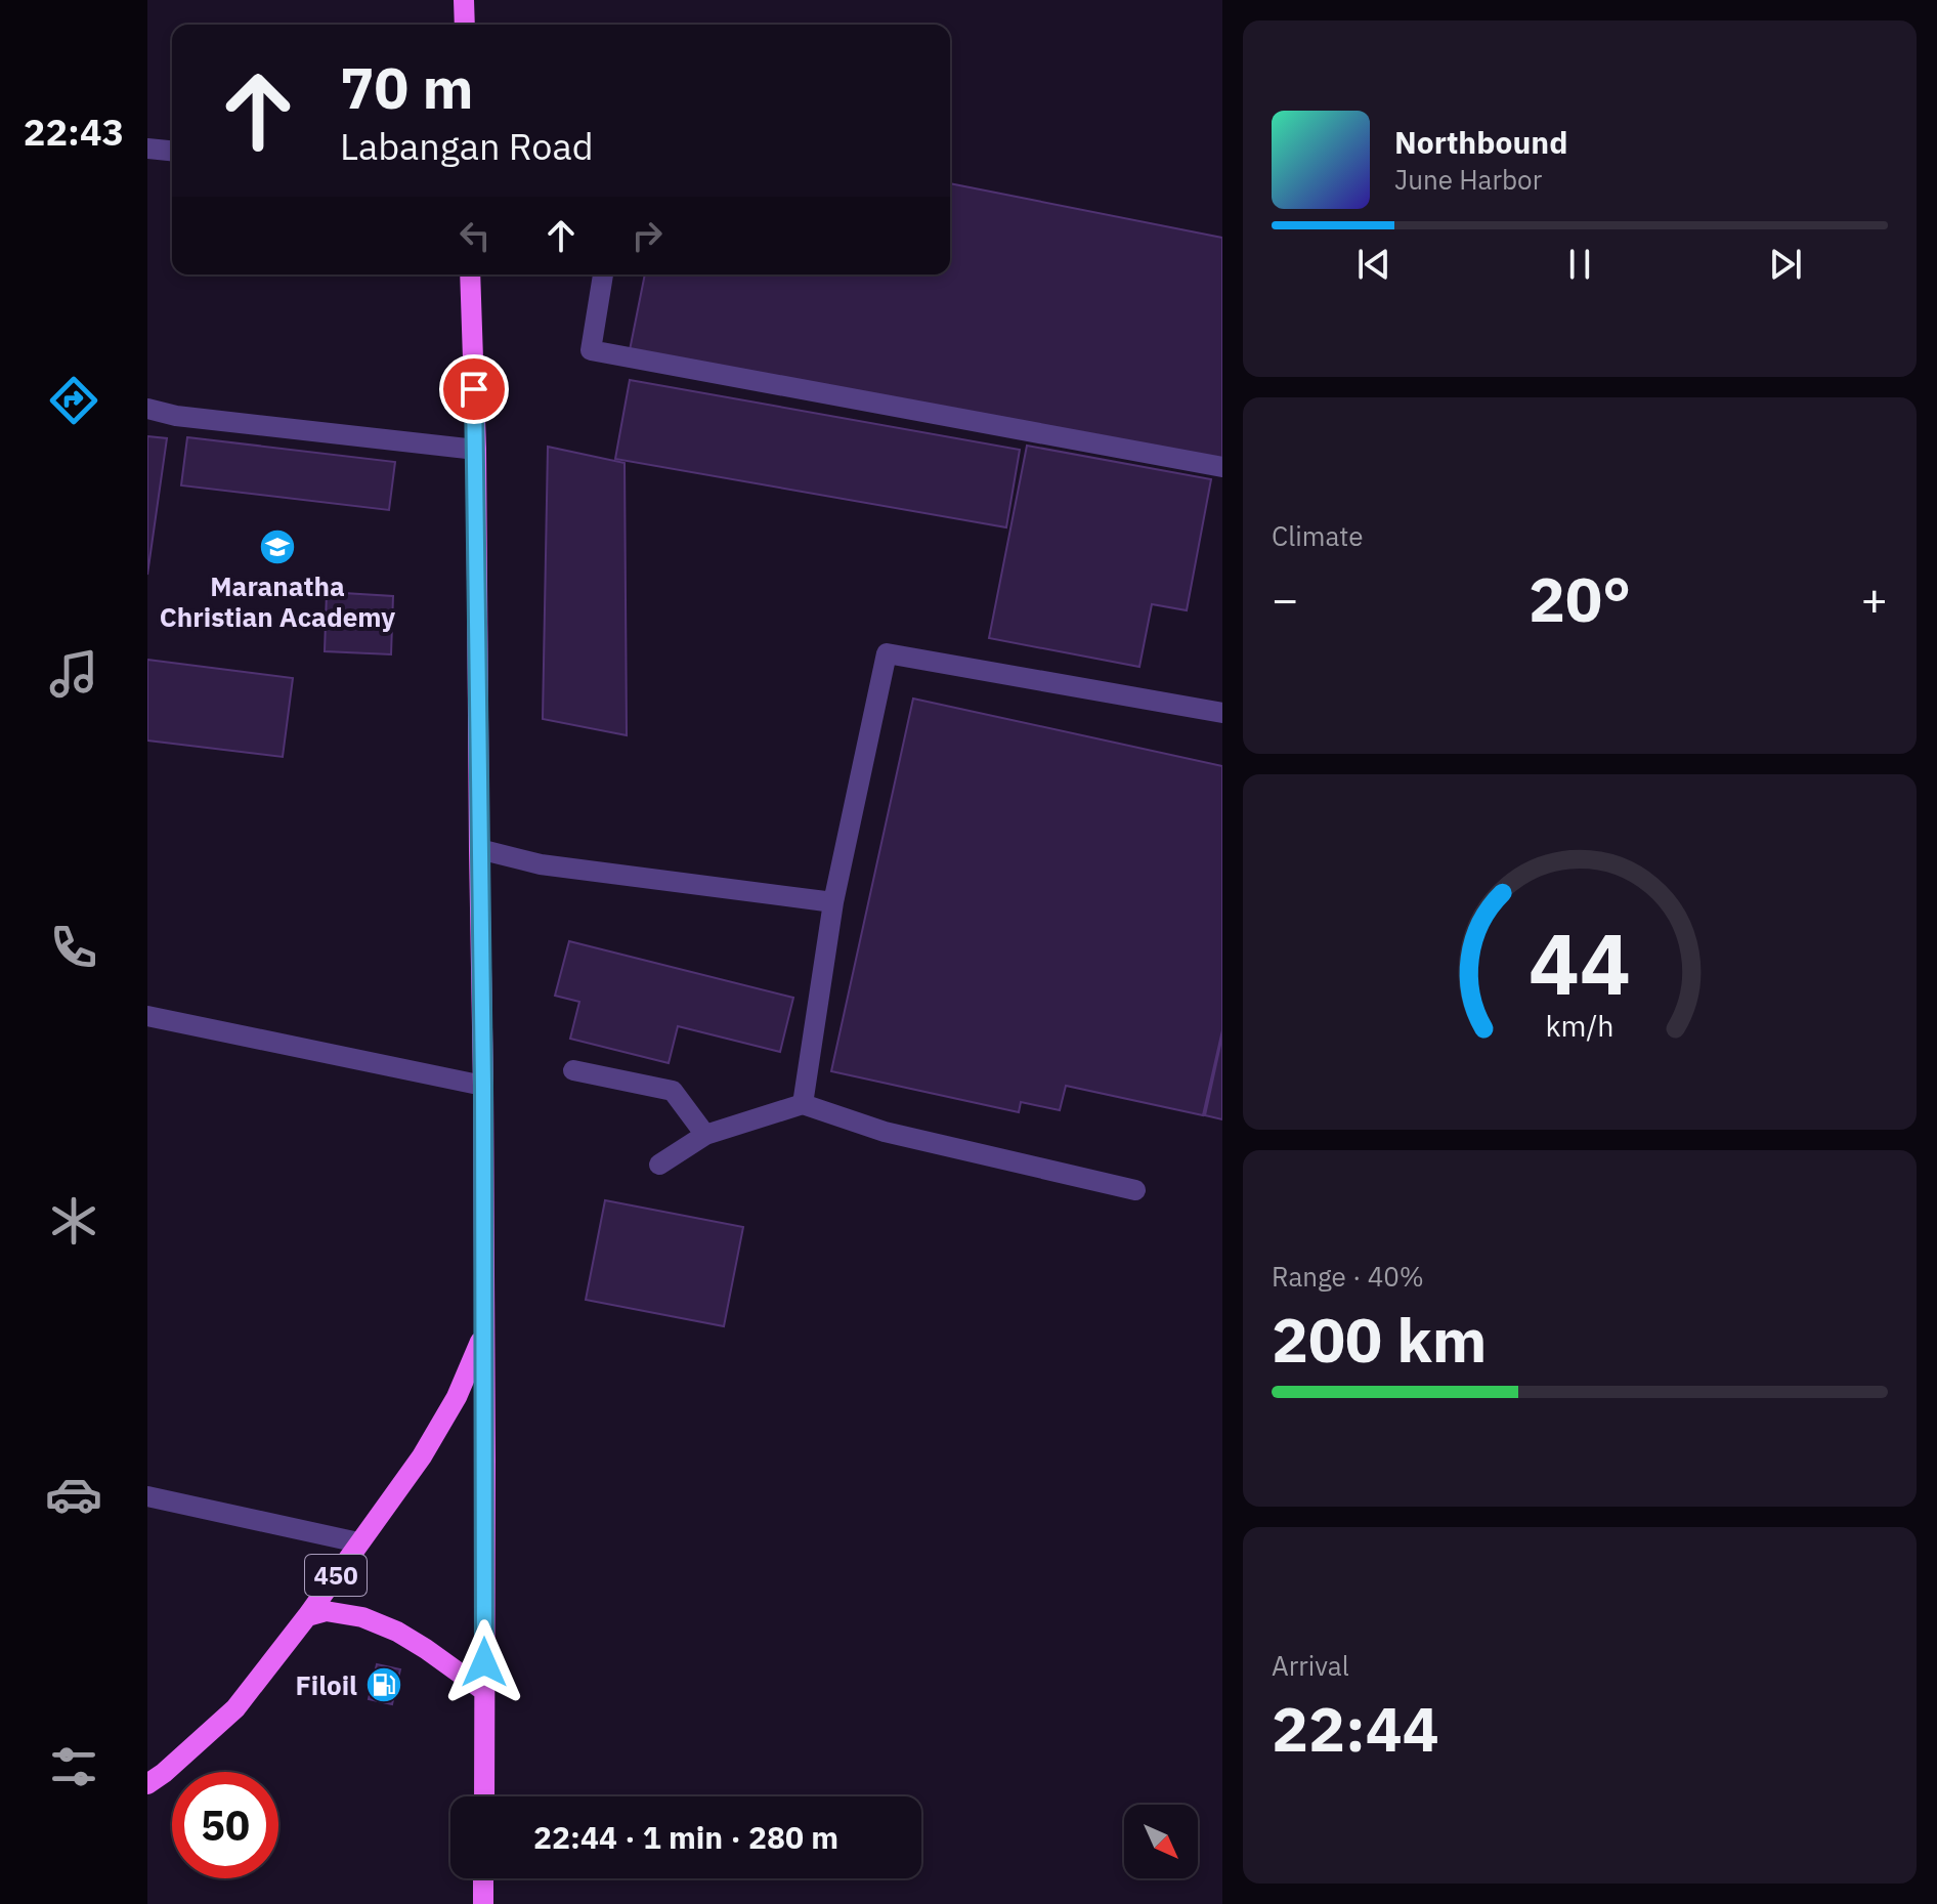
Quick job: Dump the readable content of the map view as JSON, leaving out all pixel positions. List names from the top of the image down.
{
  "streets": {
    "main road": ["450"]
  },
  "places": {
    "school or university": ["Maranatha Christian Academy"],
    "fuel station": ["Filoil"]
  },
  "north": "bottom right",
  "page": {
    "tabs": "22:43",
    "turn": ["70 m", "Labangan Road"],
    "song": ["Northbound", "June Harbor"],
    "tile": [
      "Climate",
      ["Range · 40%", "200 km"],
      ["Arrival", "22:44"]
    ],
    "heat": ["−", "20°", "+"],
    "limit": "50",
    "trip": "22:44 · 1 min · 280 m",
    "gauge": ["44", "km/h"]
  }
}
